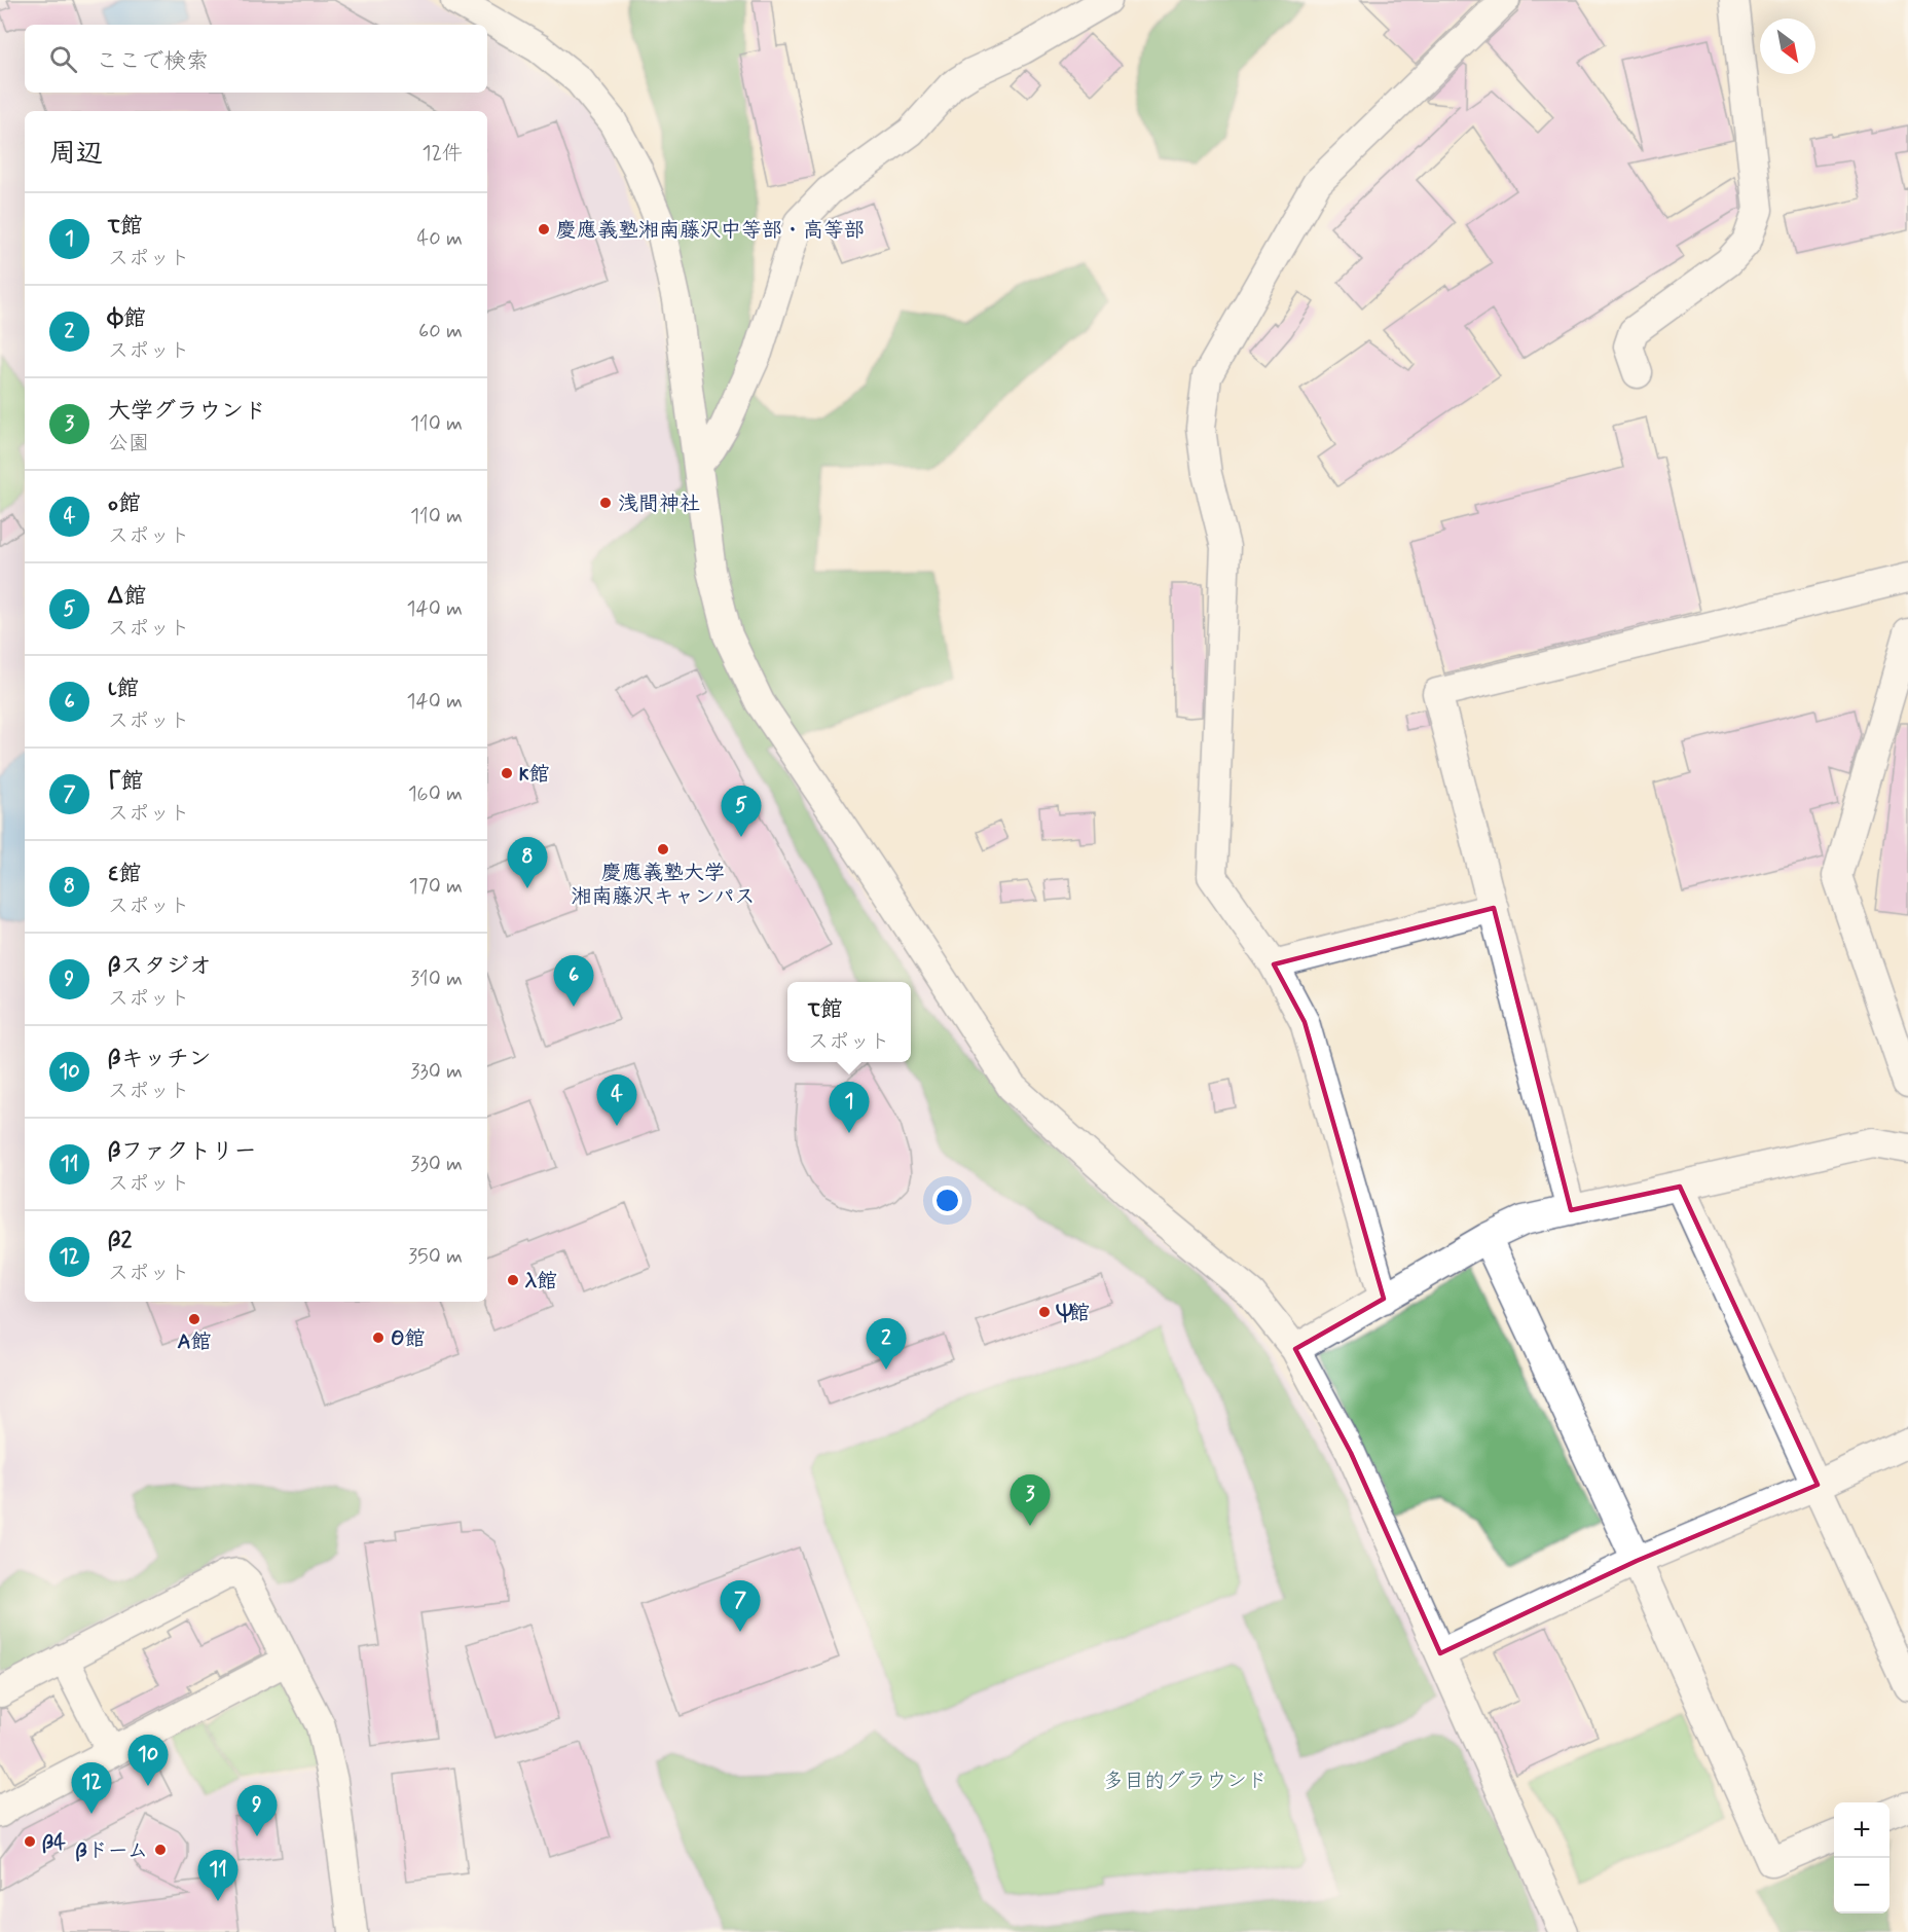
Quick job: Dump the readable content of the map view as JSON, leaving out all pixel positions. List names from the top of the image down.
{
  "parks": ["多目的グラウンド"],
  "places": [
    "慶應義塾湘南藤沢中等部・高等部",
    "浅間神社",
    "κ館",
    "慶應義塾大学 湘南藤沢キャンパス",
    "λ館",
    "Ψ館",
    "A館",
    "Θ館",
    "β4",
    "βドーム"
  ],
  "north": "bottom right",
  "page": {
    "search": "ここで検索",
    "heading": ["周辺", "12件"],
    "list": [
      {
        "mark": "1",
        "name": "τ館",
        "note": "スポット",
        "value": "40 m"
      },
      {
        "mark": "2",
        "name": "Φ館",
        "note": "スポット",
        "value": "60 m"
      },
      {
        "mark": "3",
        "name": "大学グラウンド",
        "note": "公園",
        "value": "110 m"
      },
      {
        "mark": "4",
        "name": "ο館",
        "note": "スポット",
        "value": "110 m"
      },
      {
        "mark": "5",
        "name": "Δ館",
        "note": "スポット",
        "value": "140 m"
      },
      {
        "mark": "6",
        "name": "ι館",
        "note": "スポット",
        "value": "140 m"
      },
      {
        "mark": "7",
        "name": "Γ館",
        "note": "スポット",
        "value": "160 m"
      },
      {
        "mark": "8",
        "name": "ε館",
        "note": "スポット",
        "value": "170 m"
      },
      {
        "mark": "9",
        "name": "βスタジオ",
        "note": "スポット",
        "value": "310 m"
      },
      {
        "mark": "10",
        "name": "βキッチン",
        "note": "スポット",
        "value": "330 m"
      },
      {
        "mark": "11",
        "name": "βファクトリー",
        "note": "スポット",
        "value": "330 m"
      },
      {
        "mark": "12",
        "name": "β2",
        "note": "スポット",
        "value": "350 m"
      }
    ],
    "pins": [
      "5",
      "8",
      "6",
      "4",
      "1",
      "2",
      "3",
      "7",
      "10",
      "12",
      "9",
      "11"
    ],
    "popup": ["τ館", "スポット"],
    "map_buttons": ["+", "−"]
  }
}
